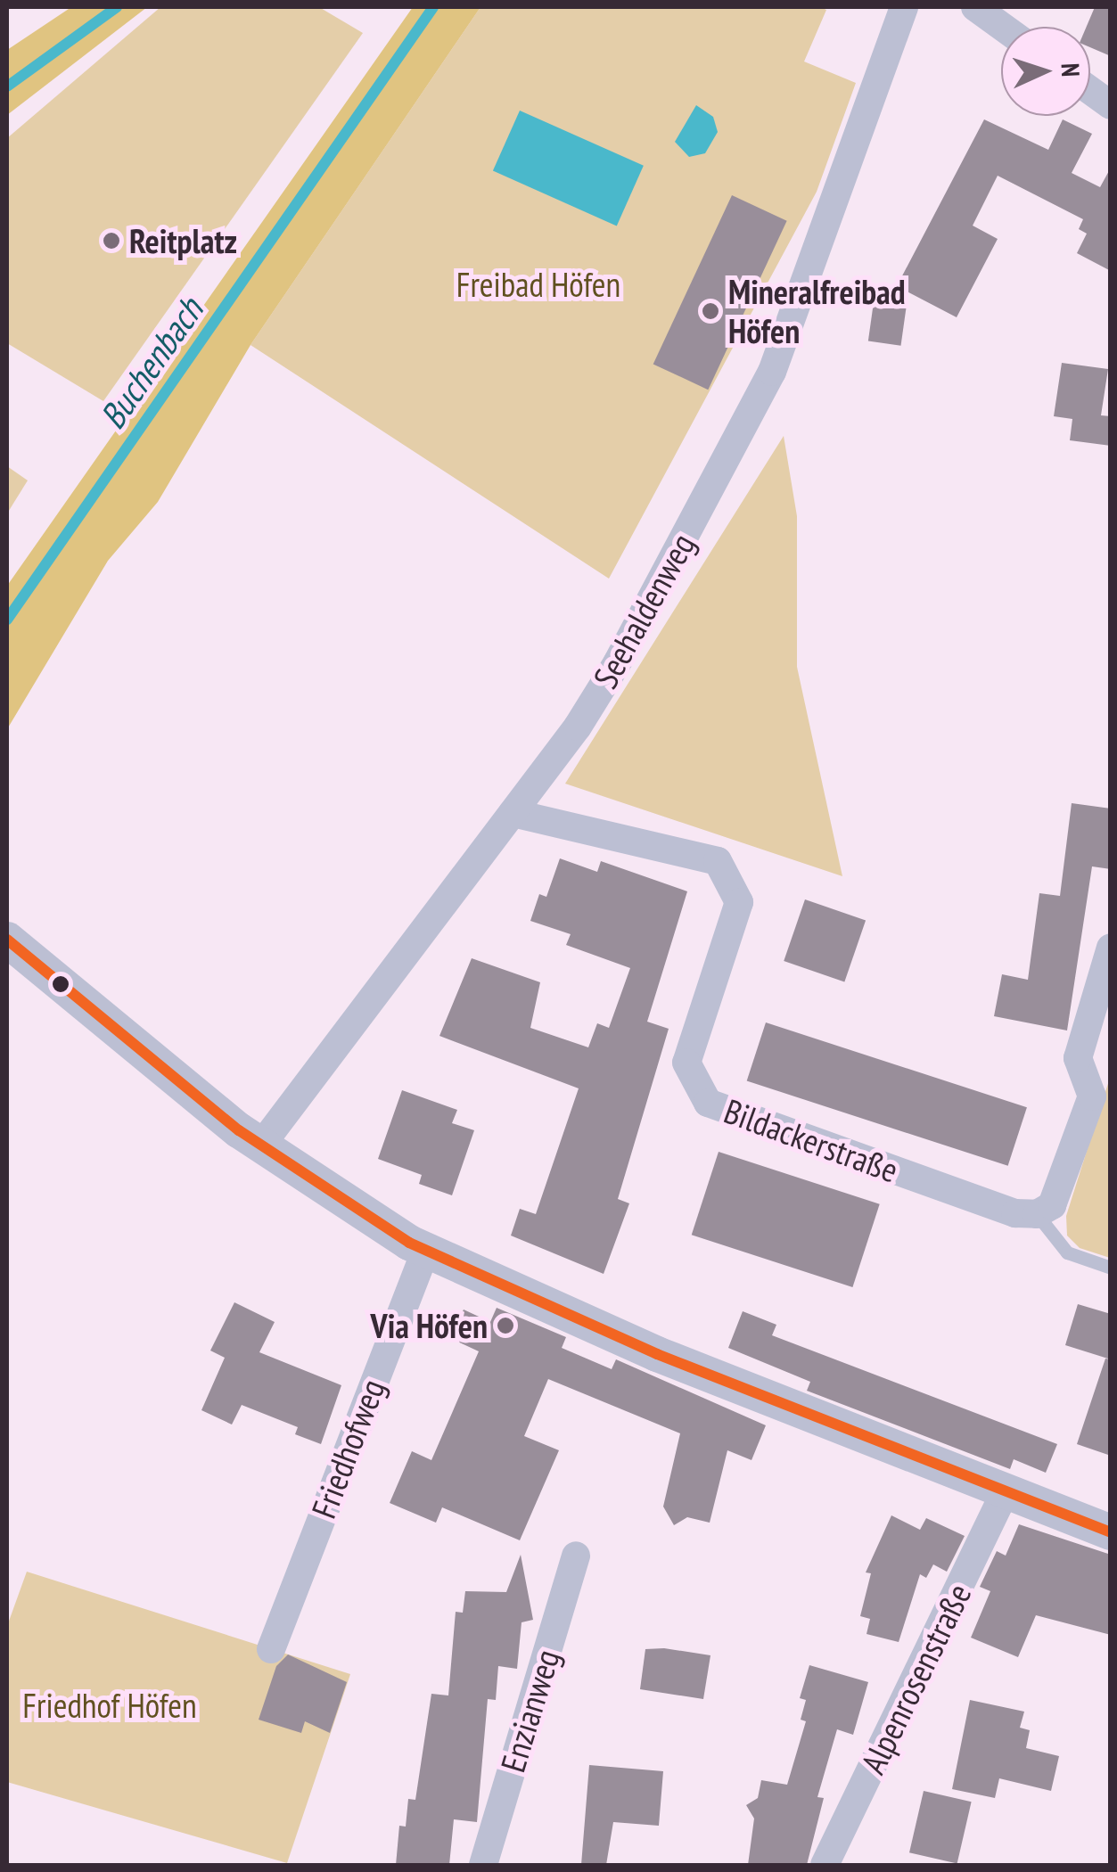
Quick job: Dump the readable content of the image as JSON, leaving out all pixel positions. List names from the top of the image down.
{
  "streets": {
    "street": [
      "Seehaldenweg",
      "Bildackerstraße",
      "Friedhofweg",
      "Alpenrosenstraße",
      "Enzianweg"
    ]
  },
  "crossings": [
    ["Seehaldenweg", "Bildackerstraße"]
  ],
  "water": ["Buchenbach"],
  "parks": ["Freibad Höfen", "Friedhof Höfen"],
  "places": ["Reitplatz", "Mineralfreibad Höfen", "Via Höfen"],
  "north": "right"
}
